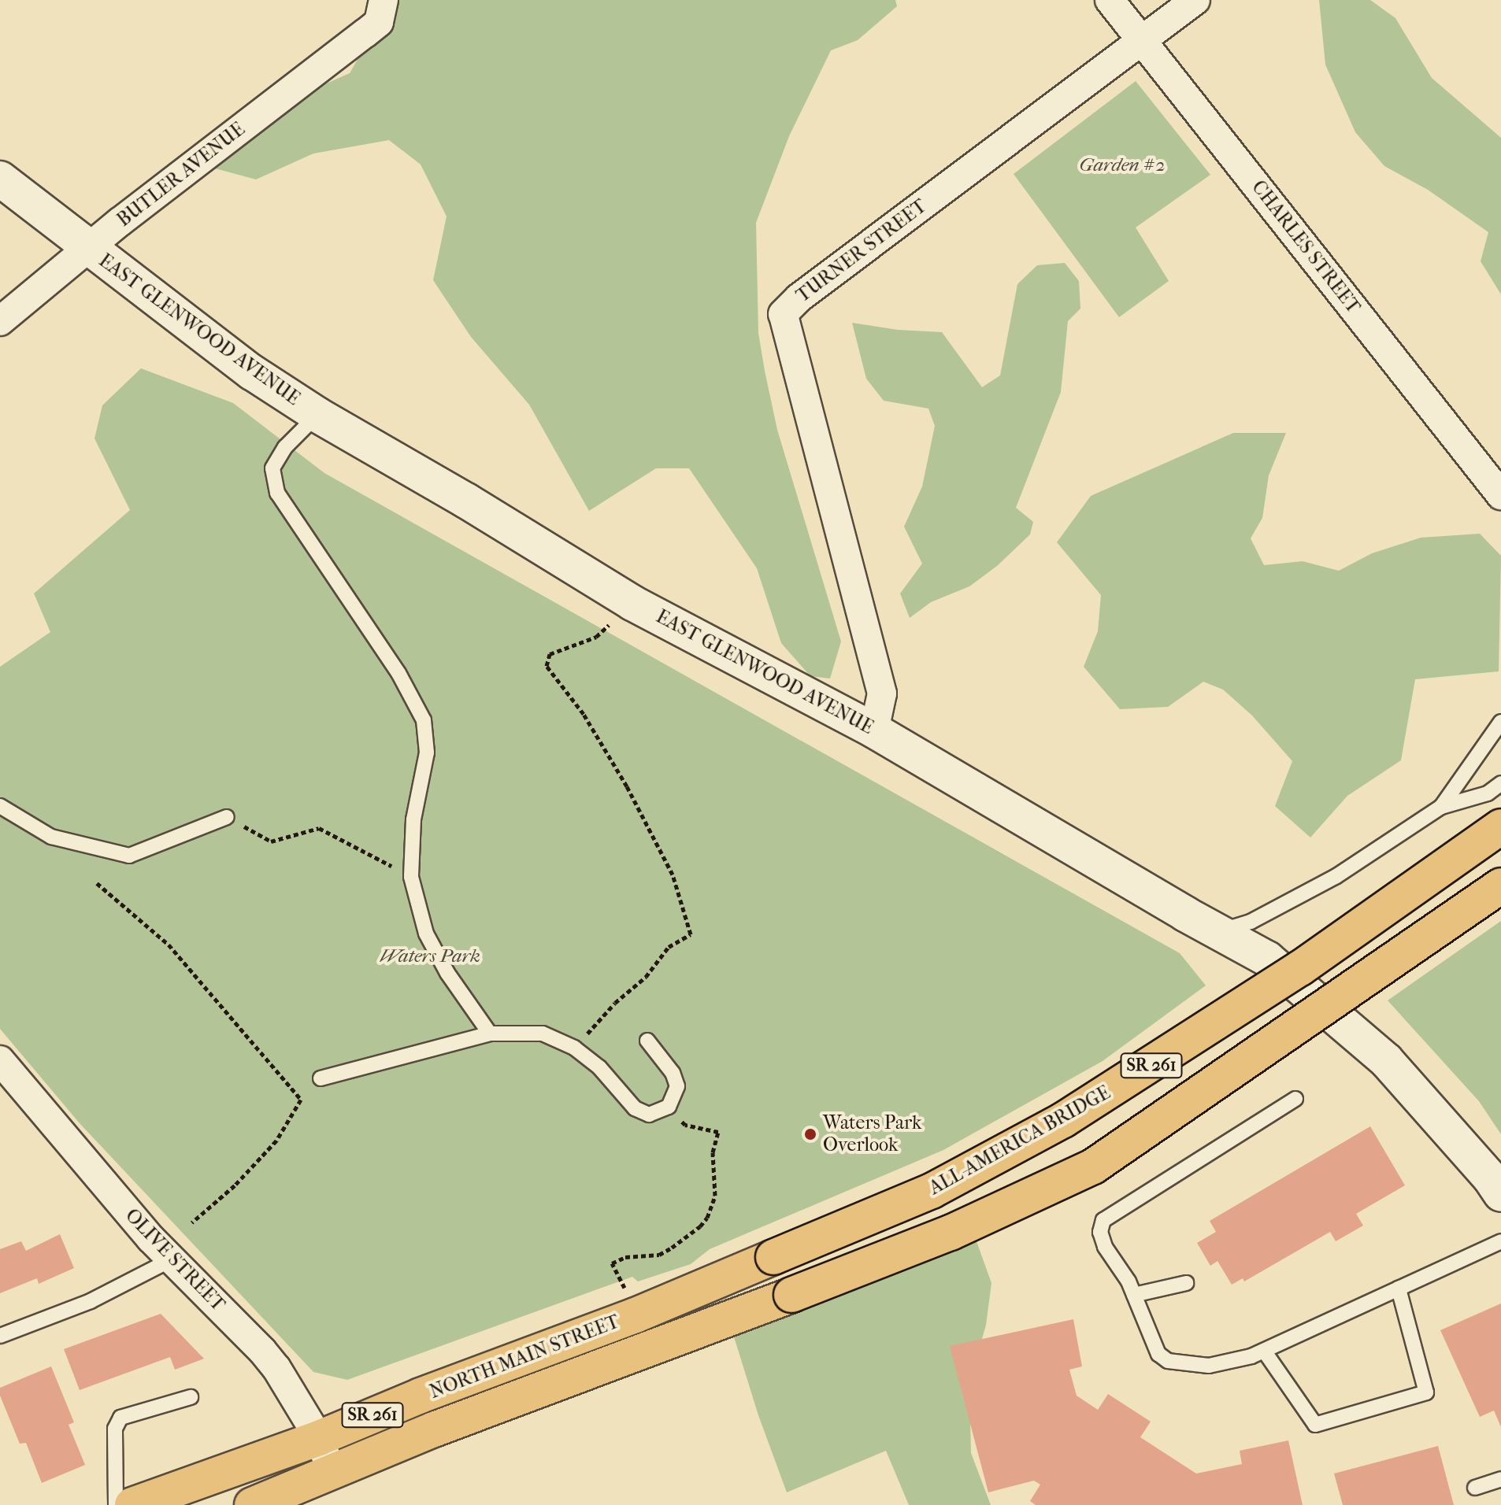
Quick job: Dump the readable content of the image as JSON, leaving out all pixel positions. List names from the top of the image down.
{
  "streets": {
    "main road": ["SR 261", "ALL-AMERICA BRIDGE", "NORTH MAIN STREET"],
    "street": [
      "BUTLER AVENUE",
      "CHARLES STREET",
      "TURNER STREET",
      "EAST GLENWOOD AVENUE",
      "OLIVE STREET"
    ]
  },
  "crossings": [
    ["BUTLER AVENUE", "EAST GLENWOOD AVENUE"],
    ["CHARLES STREET", "TURNER STREET"],
    ["TURNER STREET", "EAST GLENWOOD AVENUE"],
    ["ALL-AMERICA BRIDGE", "NORTH MAIN STREET"],
    ["OLIVE STREET", "NORTH MAIN STREET"]
  ],
  "parks": ["Garden #2", "Waters Park"],
  "places": ["Waters Park Overlook"]
}
